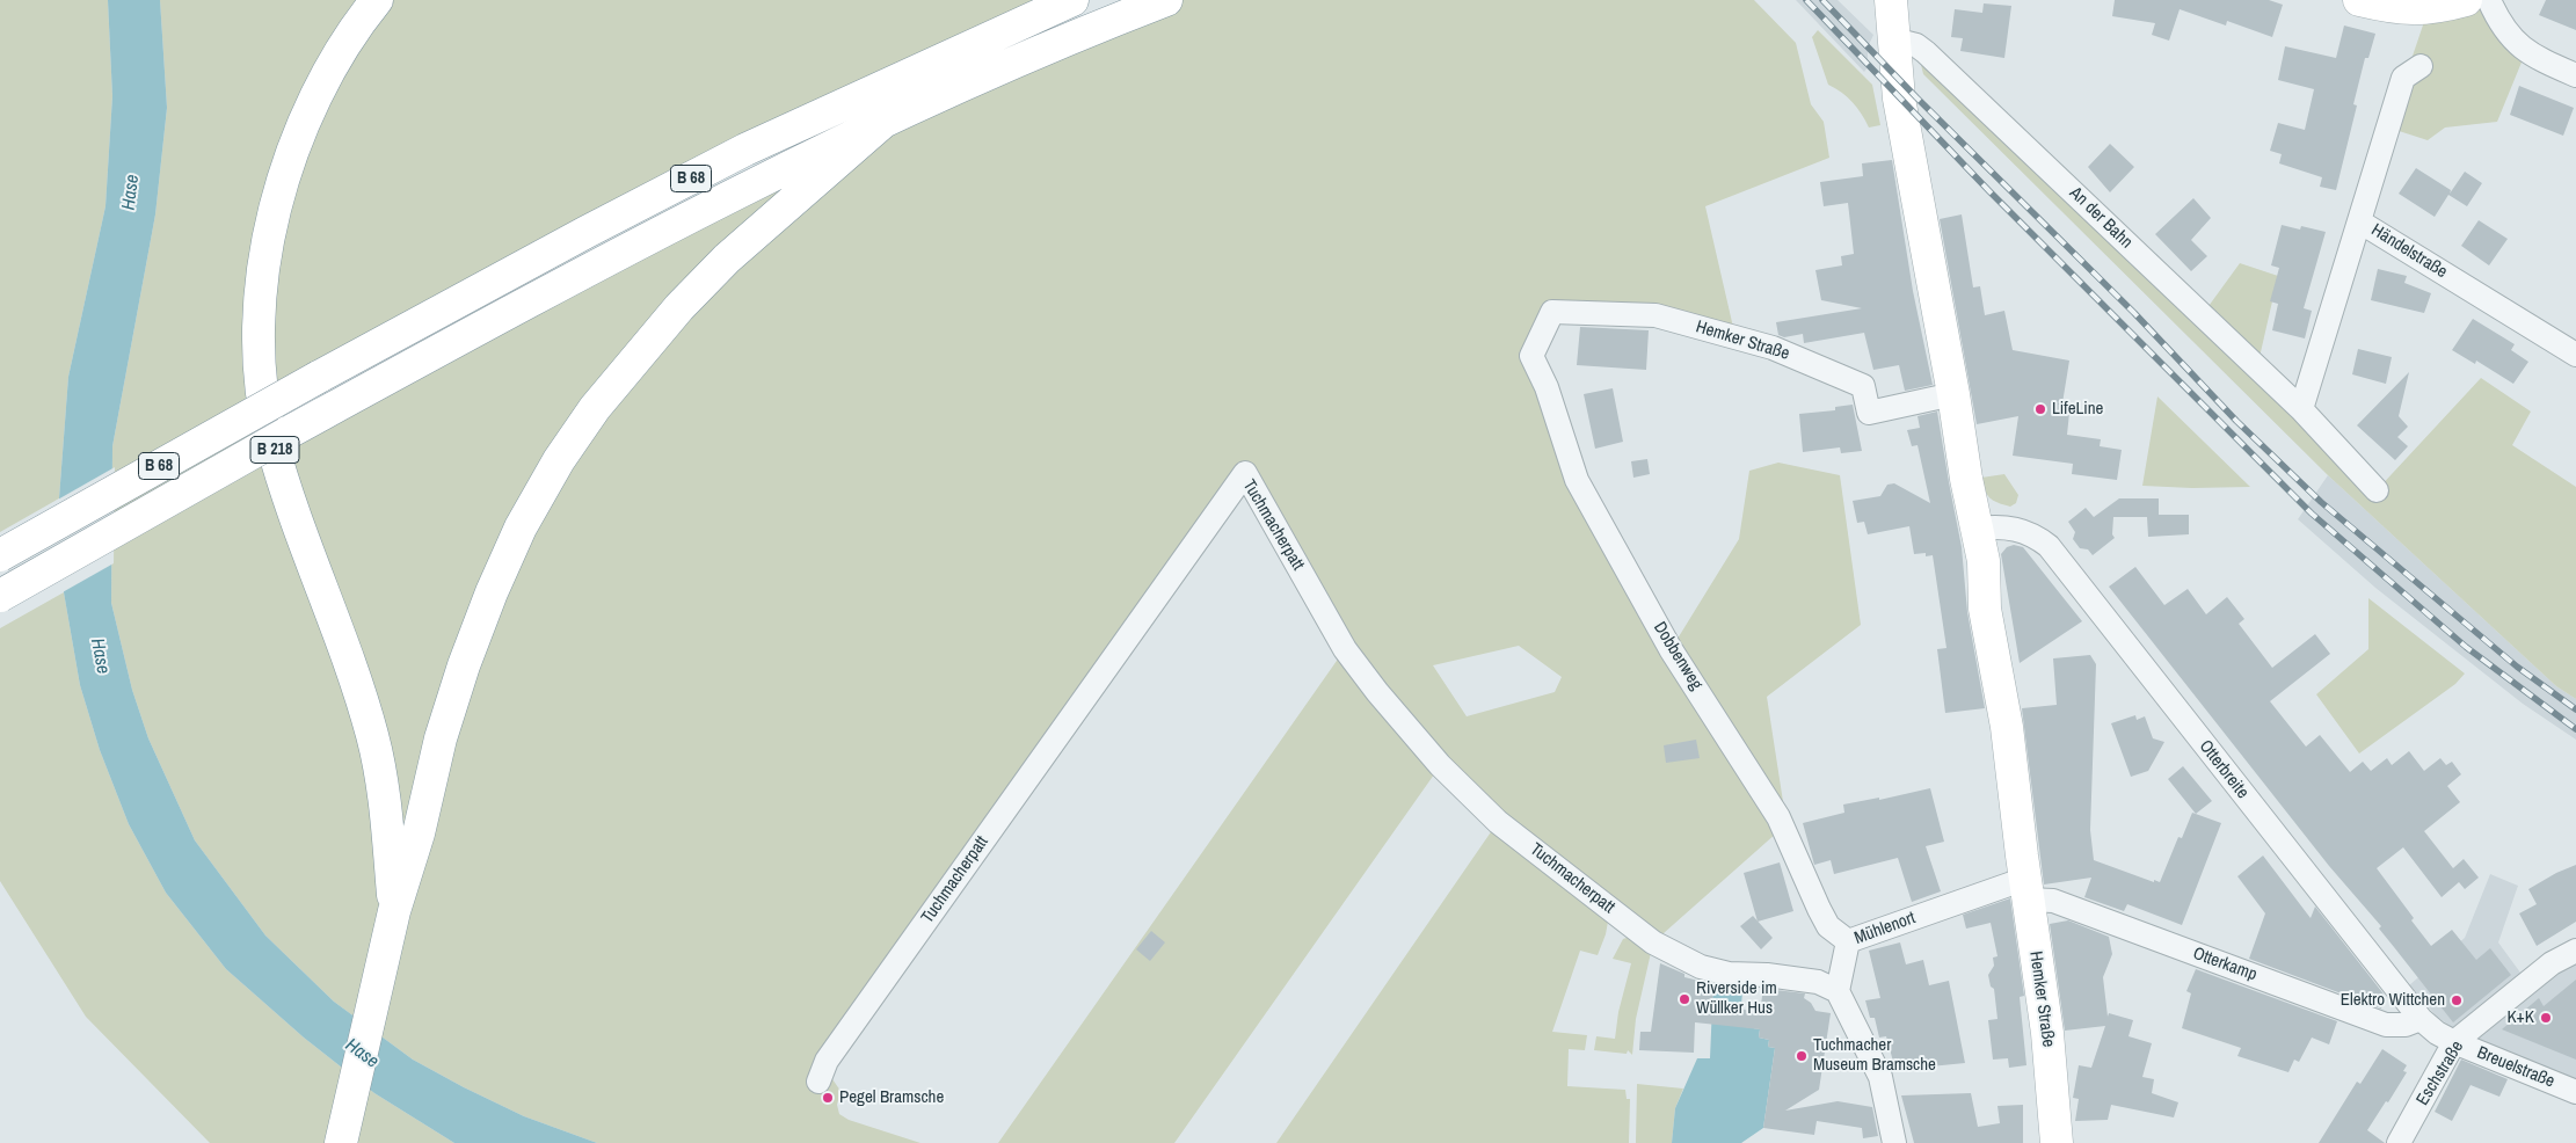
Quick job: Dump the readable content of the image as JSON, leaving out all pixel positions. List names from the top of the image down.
{
  "streets": {
    "main road": ["B 68", "Hemker Straße", "B 218"],
    "street": [
      "An der Bahn",
      "Händelstraße",
      "Tuchmacherpatt",
      "Dobbenweg",
      "Otterbreite",
      "Mühlenort",
      "Otterkamp",
      "Breuelstraße",
      "Eschstraße"
    ]
  },
  "crossings": [
    ["B 68", "B 218"],
    ["An der Bahn", "Hemker Straße"],
    ["Hemker Straße", "Dobbenweg"],
    ["Hemker Straße", "Otterbreite"],
    ["Hemker Straße", "Mühlenort"],
    ["Hemker Straße", "Otterkamp"],
    ["Tuchmacherpatt", "Mühlenort"],
    ["Dobbenweg", "Mühlenort"],
    ["Otterbreite", "Otterkamp"],
    ["Otterbreite", "Breuelstraße"],
    ["Otterbreite", "Eschstraße"],
    ["Mühlenort", "Otterkamp"],
    ["Breuelstraße", "Eschstraße"]
  ],
  "water": ["Hase"],
  "places": [
    "LifeLine",
    "Riverside im Wüllker Hus",
    "Elektro Wittchen",
    "K+K",
    "Tuchmacher Museum Bramsche",
    "Pegel Bramsche"
  ]
}
